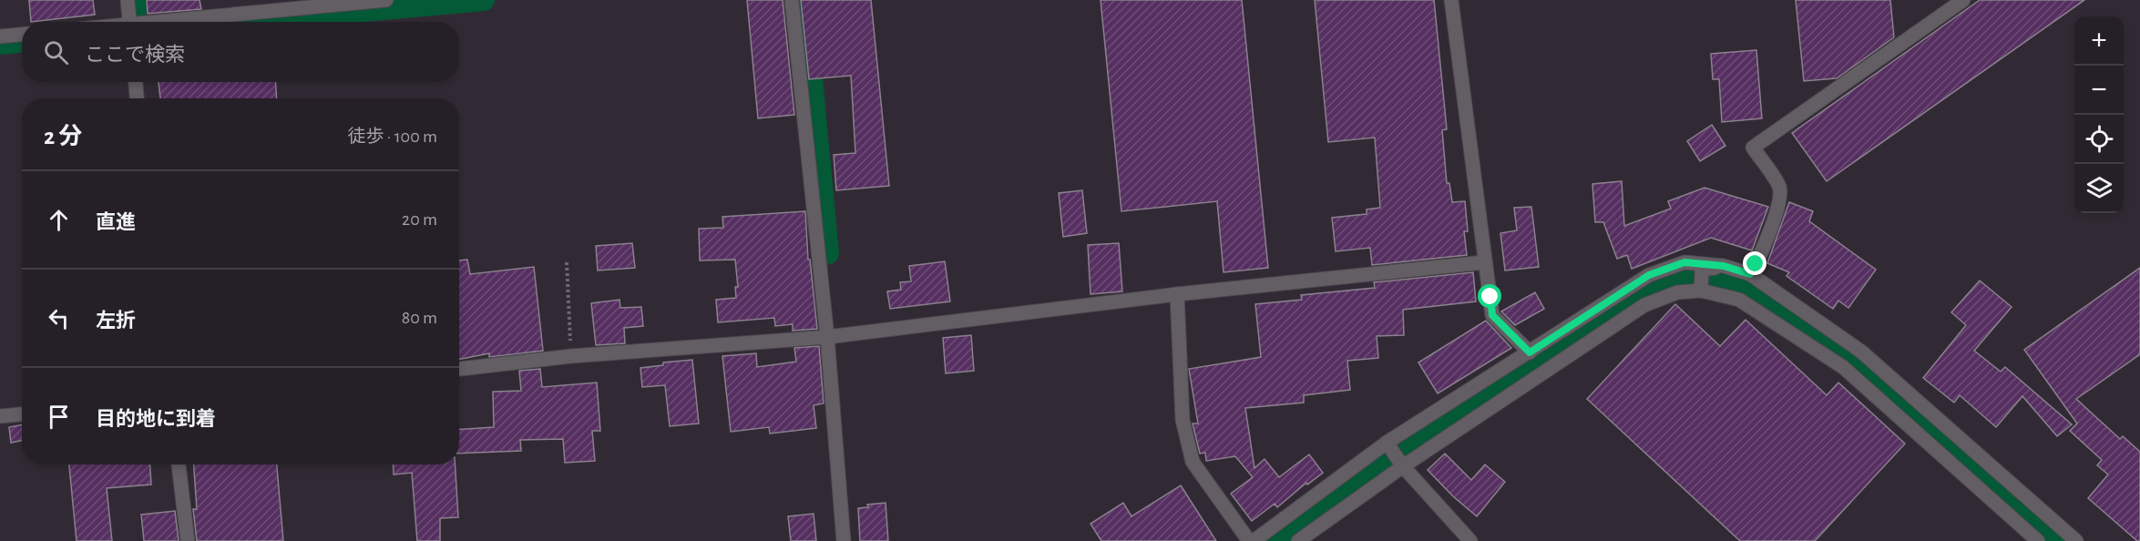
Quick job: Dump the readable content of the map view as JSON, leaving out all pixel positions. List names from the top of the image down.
{
  "page": {
    "map_buttons": ["+", "−"],
    "search": "ここで検索",
    "heading": ["2 分", "徒歩 · 100 m"],
    "list": [
      ["直進", "20 m"],
      ["左折", "80 m"],
      "目的地に到着"
    ]
  }
}
